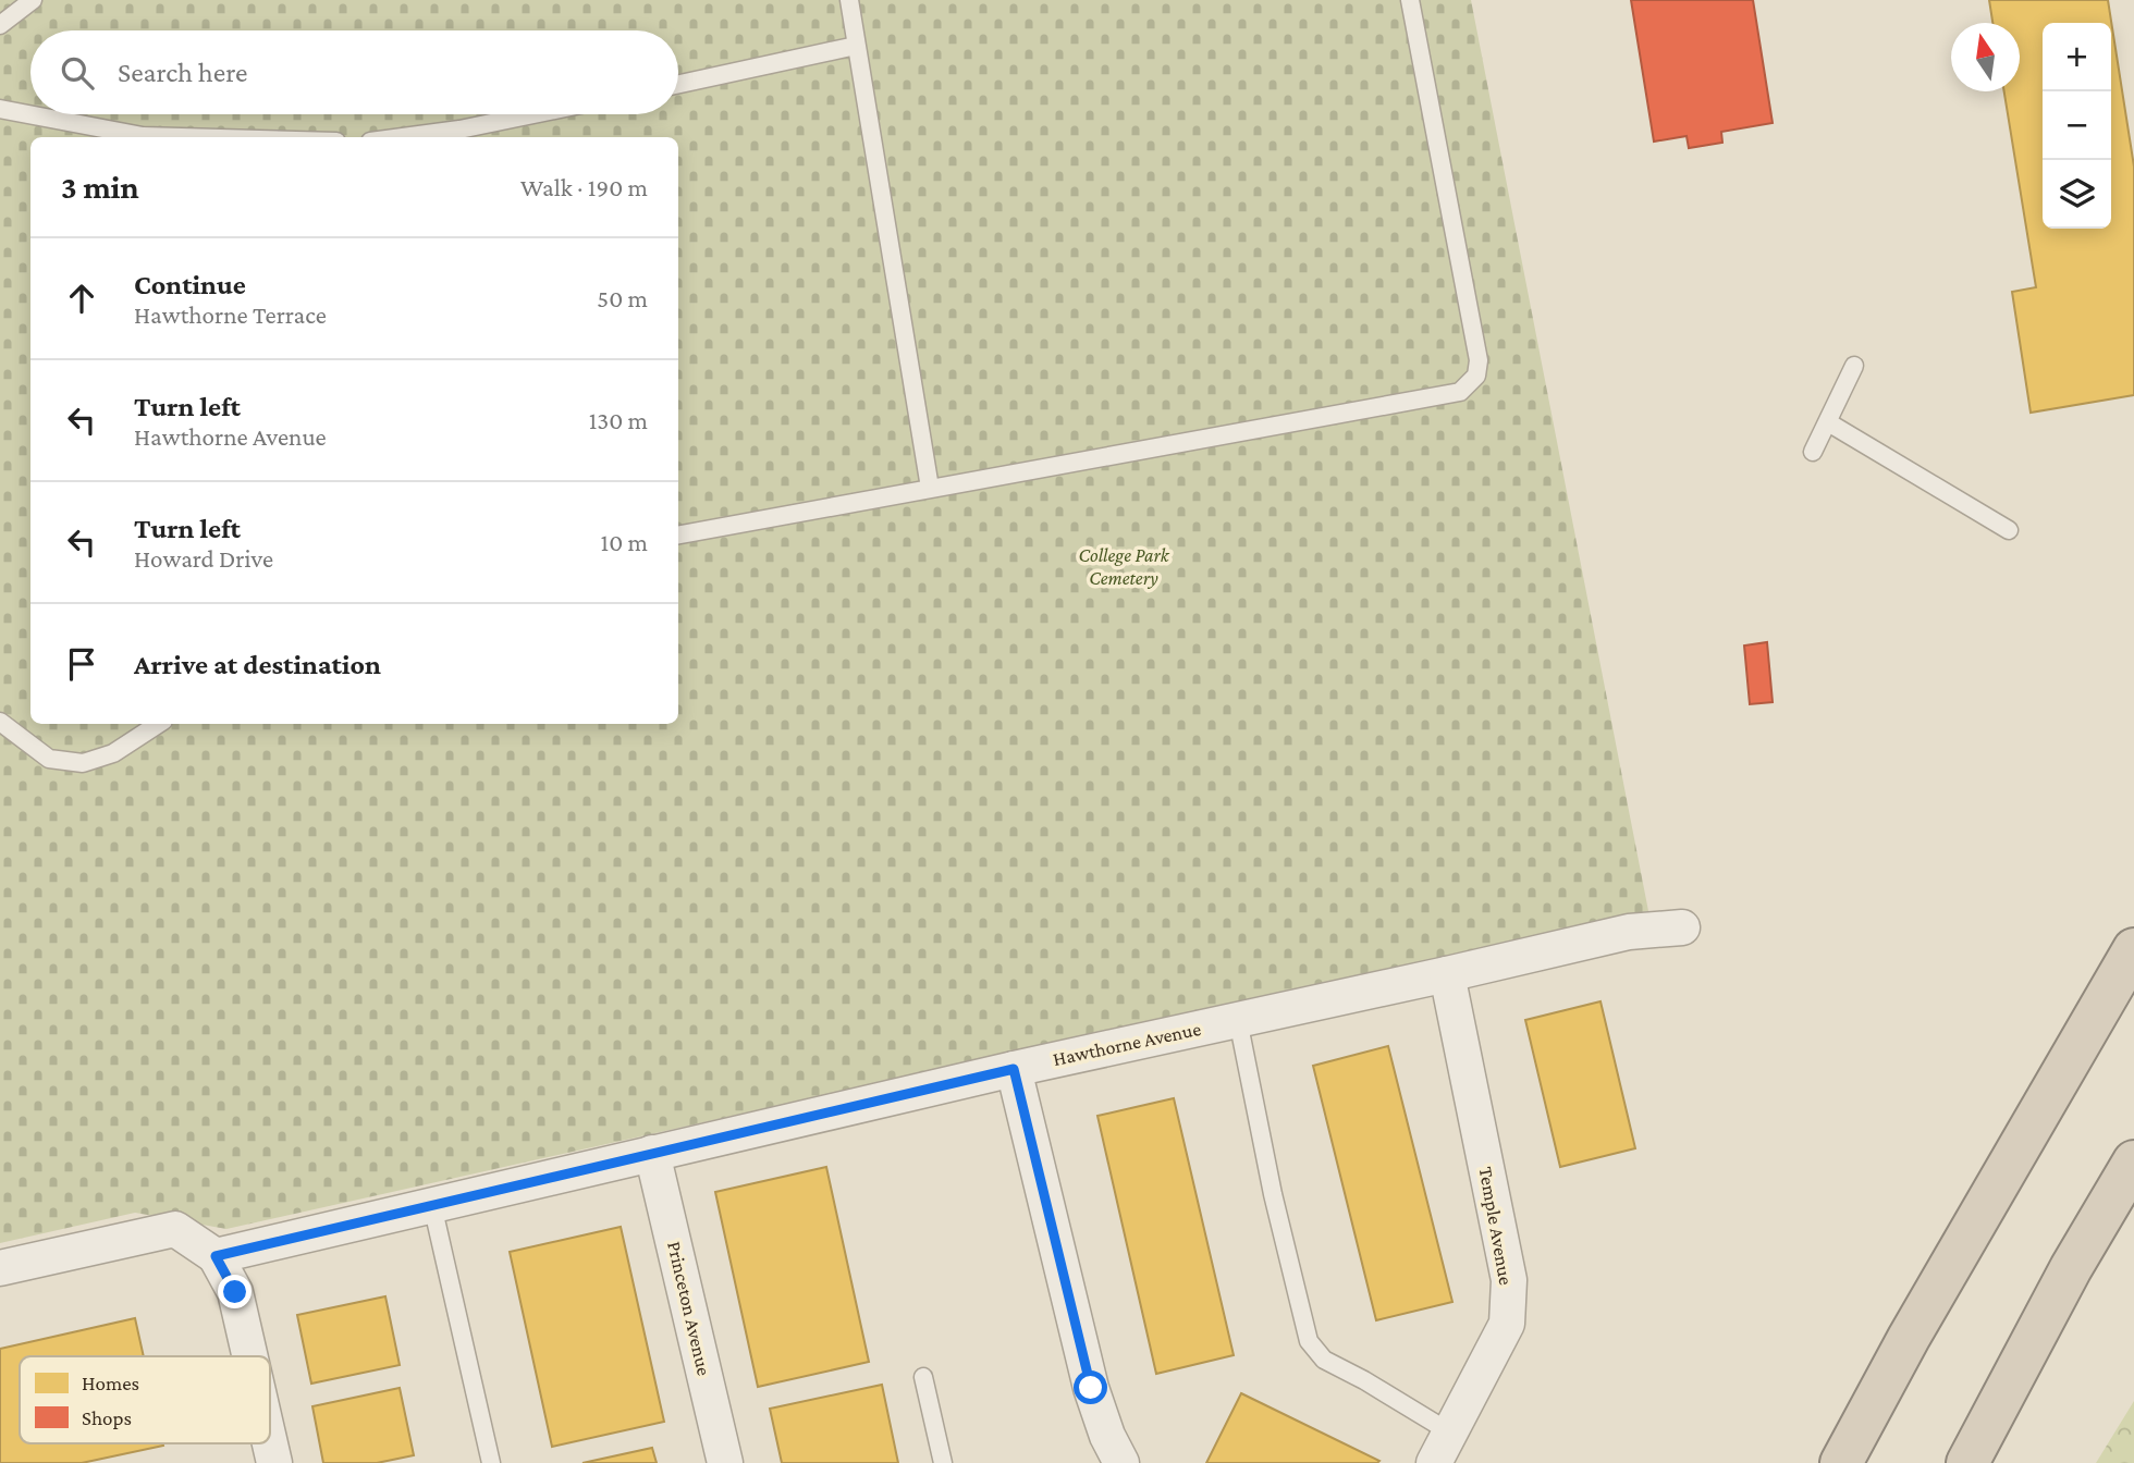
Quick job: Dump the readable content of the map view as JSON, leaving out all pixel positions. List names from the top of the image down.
{
  "streets": {
    "street": ["Hawthorne Avenue", "Temple Avenue", "Princeton Avenue"]
  },
  "crossings": [
    ["Hawthorne Avenue", "Temple Avenue"],
    ["Hawthorne Avenue", "Princeton Avenue"]
  ],
  "parks": ["College Park Cemetery"],
  "legend": ["Homes", "Shops"],
  "north": "top",
  "page": {
    "map_buttons": ["+", "−"],
    "search": "Search here",
    "heading": ["3 min", "Walk · 190 m"],
    "list": [
      ["Continue", "Hawthorne Terrace", "50 m"],
      ["Turn left", "Hawthorne Avenue", "130 m"],
      ["Turn left", "Howard Drive", "10 m"],
      "Arrive at destination"
    ]
  }
}
